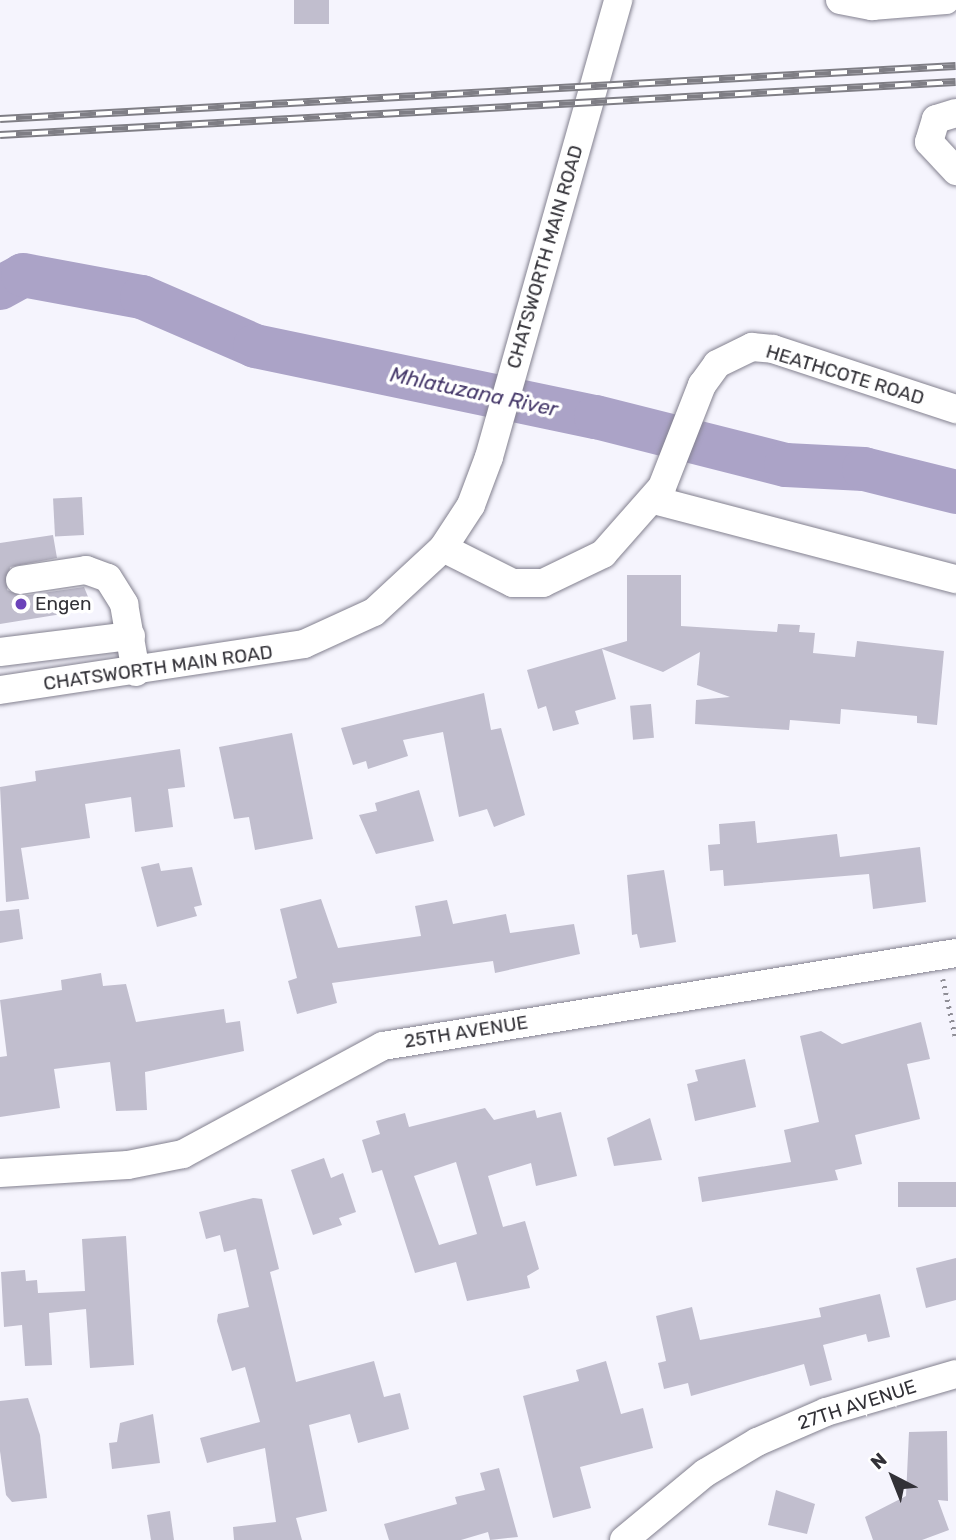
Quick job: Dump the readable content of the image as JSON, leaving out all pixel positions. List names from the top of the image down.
{
  "streets": {
    "street": [
      "CHATSWORTH MAIN ROAD",
      "HEATHCOTE ROAD",
      "25TH AVENUE",
      "27TH AVENUE"
    ]
  },
  "crossings": [
    ["CHATSWORTH MAIN ROAD", "HEATHCOTE ROAD"]
  ],
  "water": ["Mhlatuzana River"],
  "places": ["Engen"],
  "north": "top left"
}
